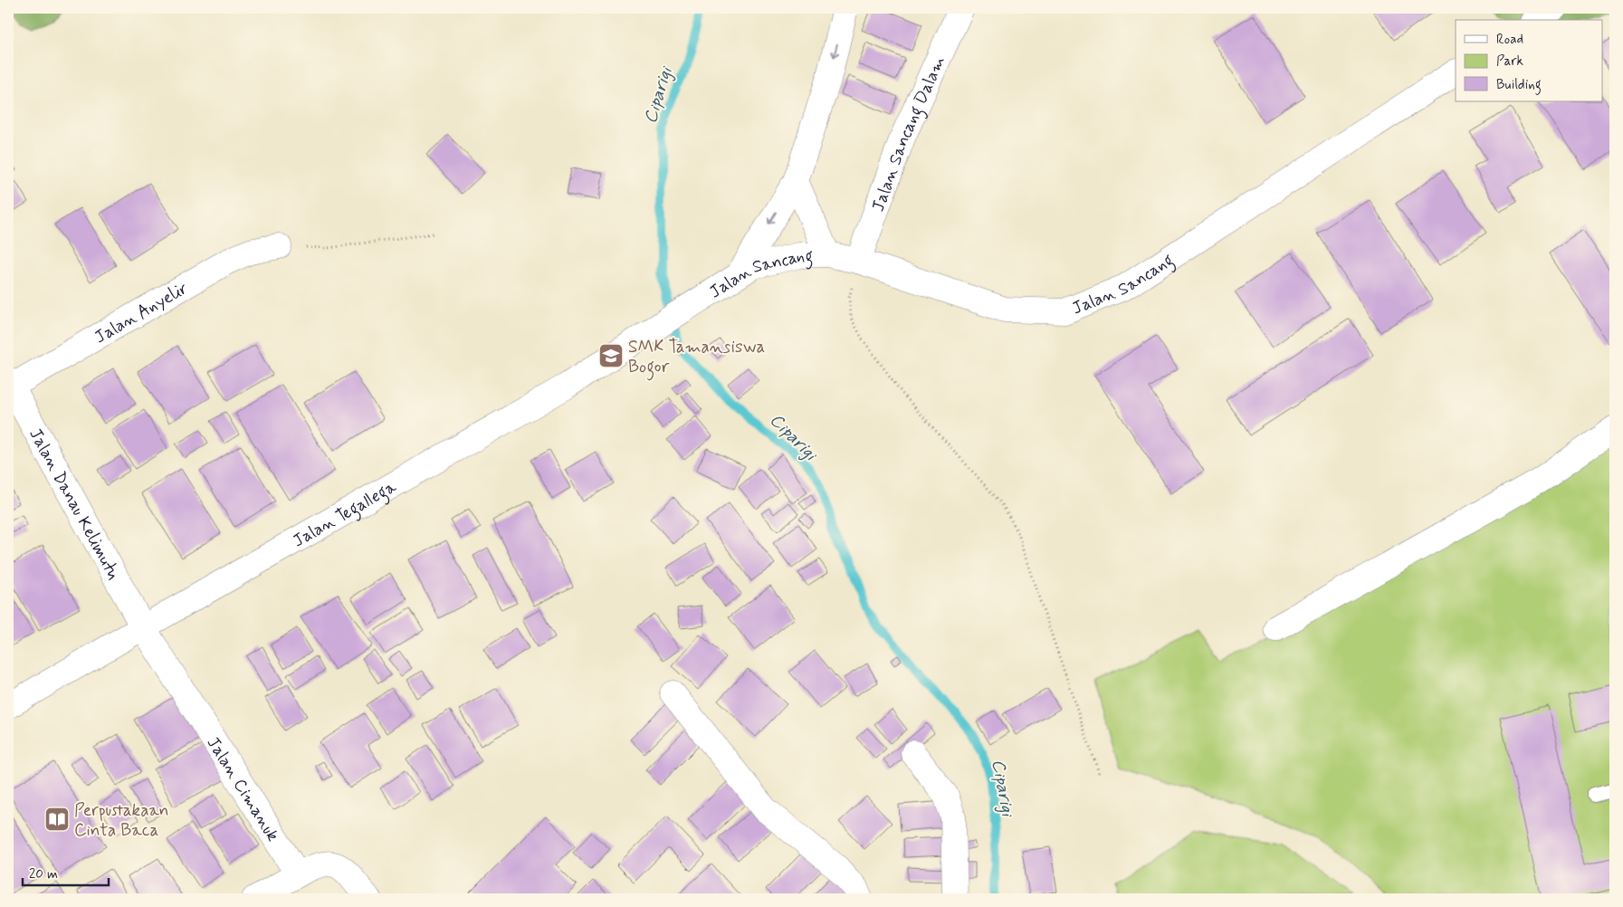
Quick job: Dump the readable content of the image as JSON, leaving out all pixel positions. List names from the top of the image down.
{
  "streets": {
    "street": [
      "Jalan Sancang Dalam",
      "Jalan Sancang",
      "Jalan Anyelir",
      "Jalan Danau Kelimutu",
      "Jalan Tegallega",
      "Jalan Cimanuk"
    ]
  },
  "crossings": [
    ["Jalan Sancang Dalam", "Jalan Sancang"],
    ["Jalan Sancang", "Jalan Tegallega"],
    ["Jalan Anyelir", "Jalan Danau Kelimutu"],
    ["Jalan Danau Kelimutu", "Jalan Tegallega"],
    ["Jalan Danau Kelimutu", "Jalan Cimanuk"],
    ["Jalan Tegallega", "Jalan Cimanuk"]
  ],
  "water": ["Ciparigi"],
  "places": {
    "school or university": ["SMK Tamansiswa Bogor"],
    "library": ["Perpustakaan Cinta Baca"]
  },
  "legend": ["Road", "Park", "Building"],
  "scale_bar": "20 m"
}
